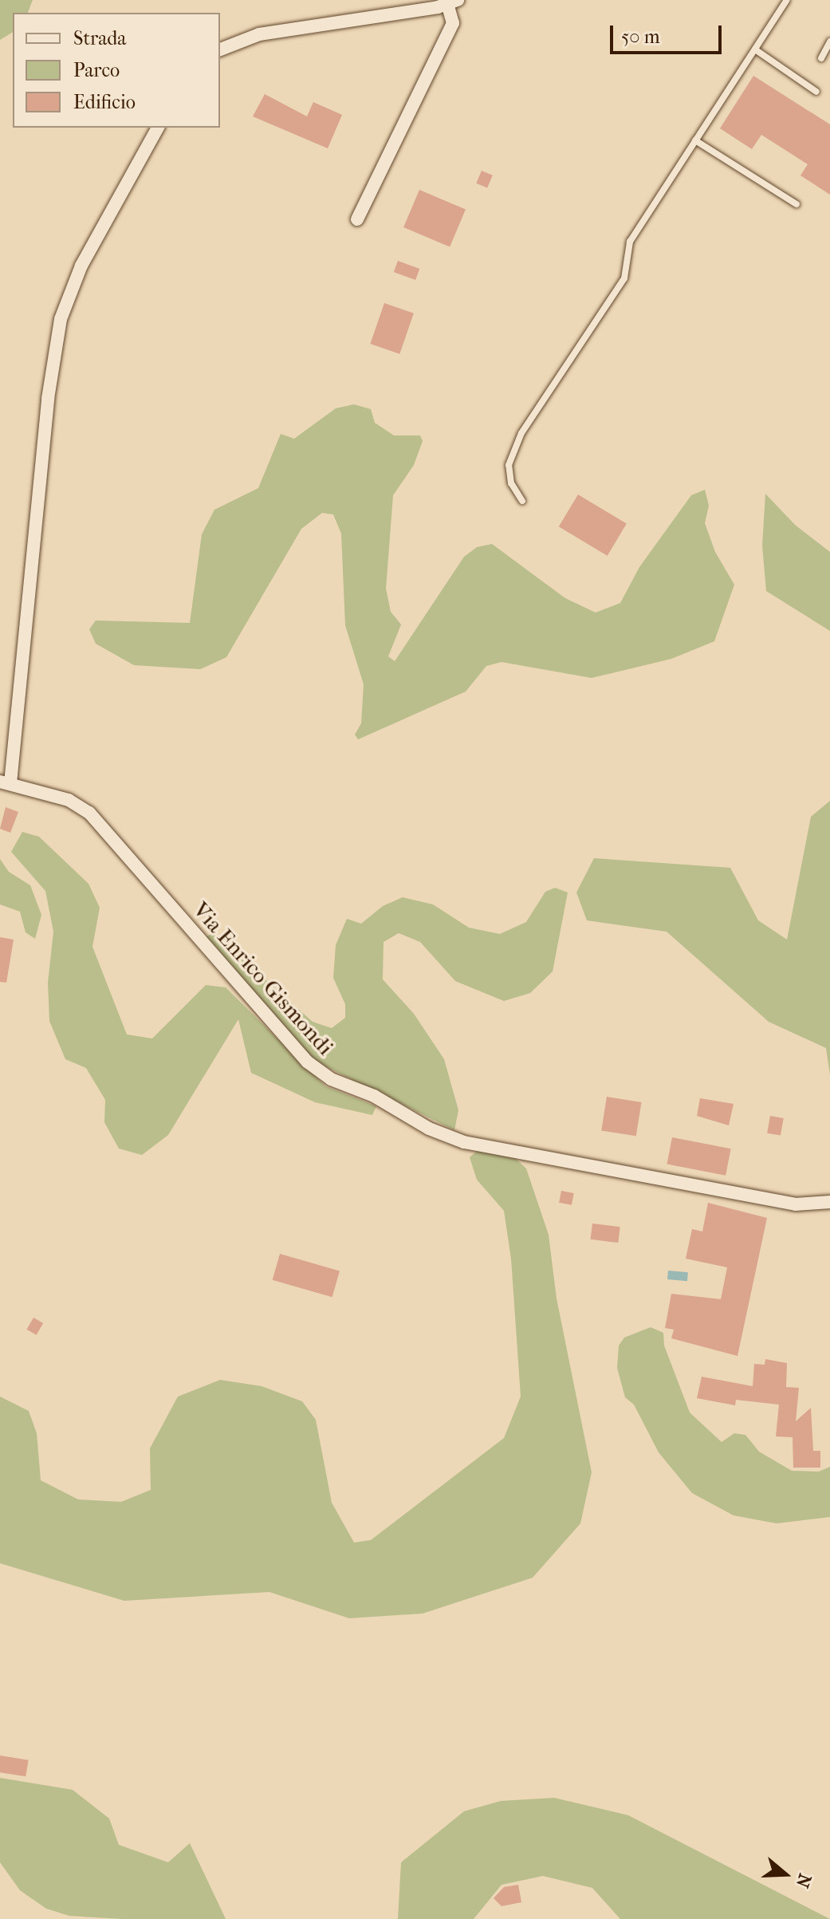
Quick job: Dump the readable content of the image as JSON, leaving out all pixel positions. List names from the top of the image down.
{
  "streets": {
    "street": ["Via Enrico Gismondi"]
  },
  "legend": ["Strada", "Parco", "Edificio"],
  "scale_bar": "50 m",
  "north": "right"
}
